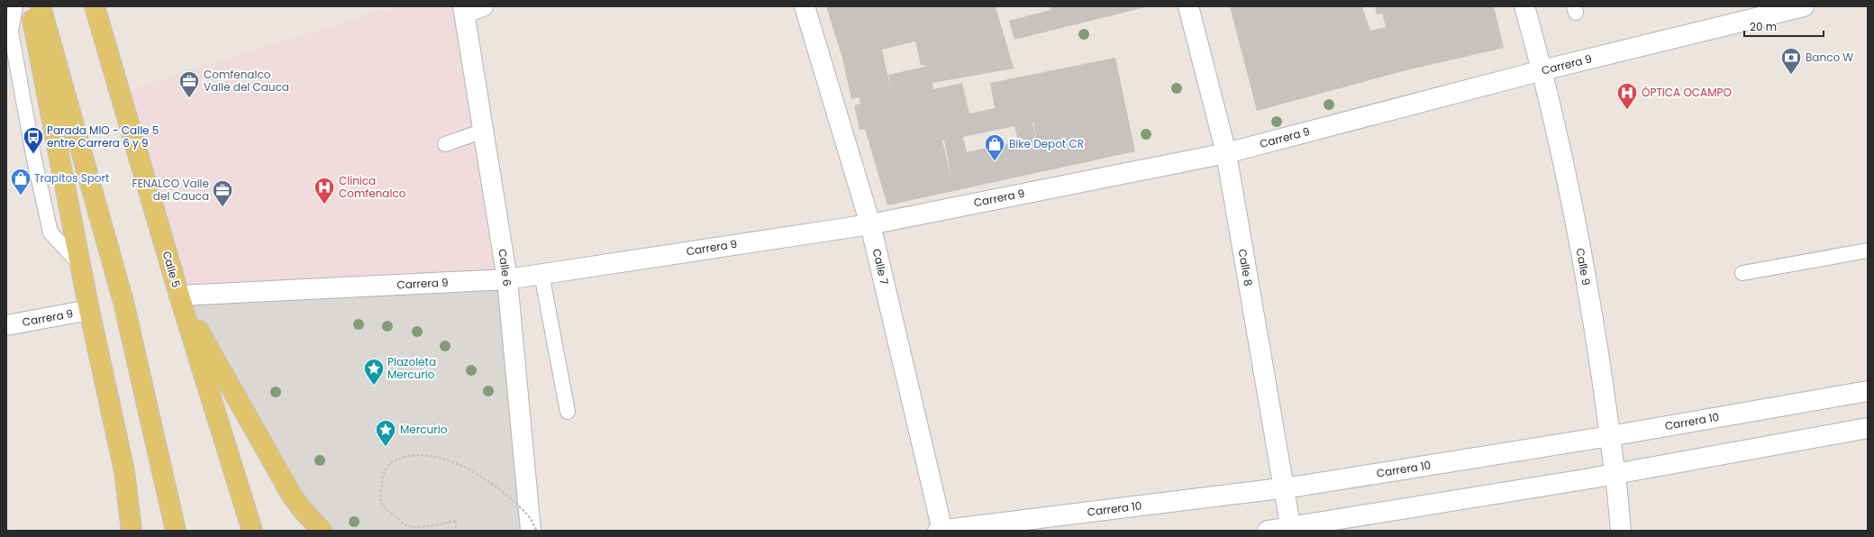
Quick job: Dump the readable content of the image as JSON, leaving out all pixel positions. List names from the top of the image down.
{
  "streets": {
    "main road": ["Calle 5"],
    "street": [
      "Carrera 9",
      "Calle 7",
      "Calle 9",
      "Calle 6",
      "Calle 8",
      "Carrera 10"
    ]
  },
  "crossings": [
    ["Carrera 9", "Calle 7"],
    ["Carrera 9", "Calle 9"],
    ["Carrera 9", "Calle 6"],
    ["Carrera 9", "Calle 8"],
    ["Carrera 9", "Calle 5"],
    ["Calle 7", "Carrera 10"],
    ["Calle 9", "Carrera 10"],
    ["Calle 8", "Carrera 10"]
  ],
  "places": {
    "bank": ["Banco W"],
    "office": ["Comfenalco Valle del Cauca", "FENALCO Valle del Cauca"],
    "hospital": ["ÓPTICA OCAMPO", "Clínica Comfenalco"],
    "bus stop": ["Parada MIO - Calle 5 entre Carrera 6 y 9"],
    "shop": ["Bike Depot CR", "Trapitos Sport"],
    "place": ["Plazoleta Mercurio", "Mercurio"]
  },
  "scale_bar": "20 m"
}
